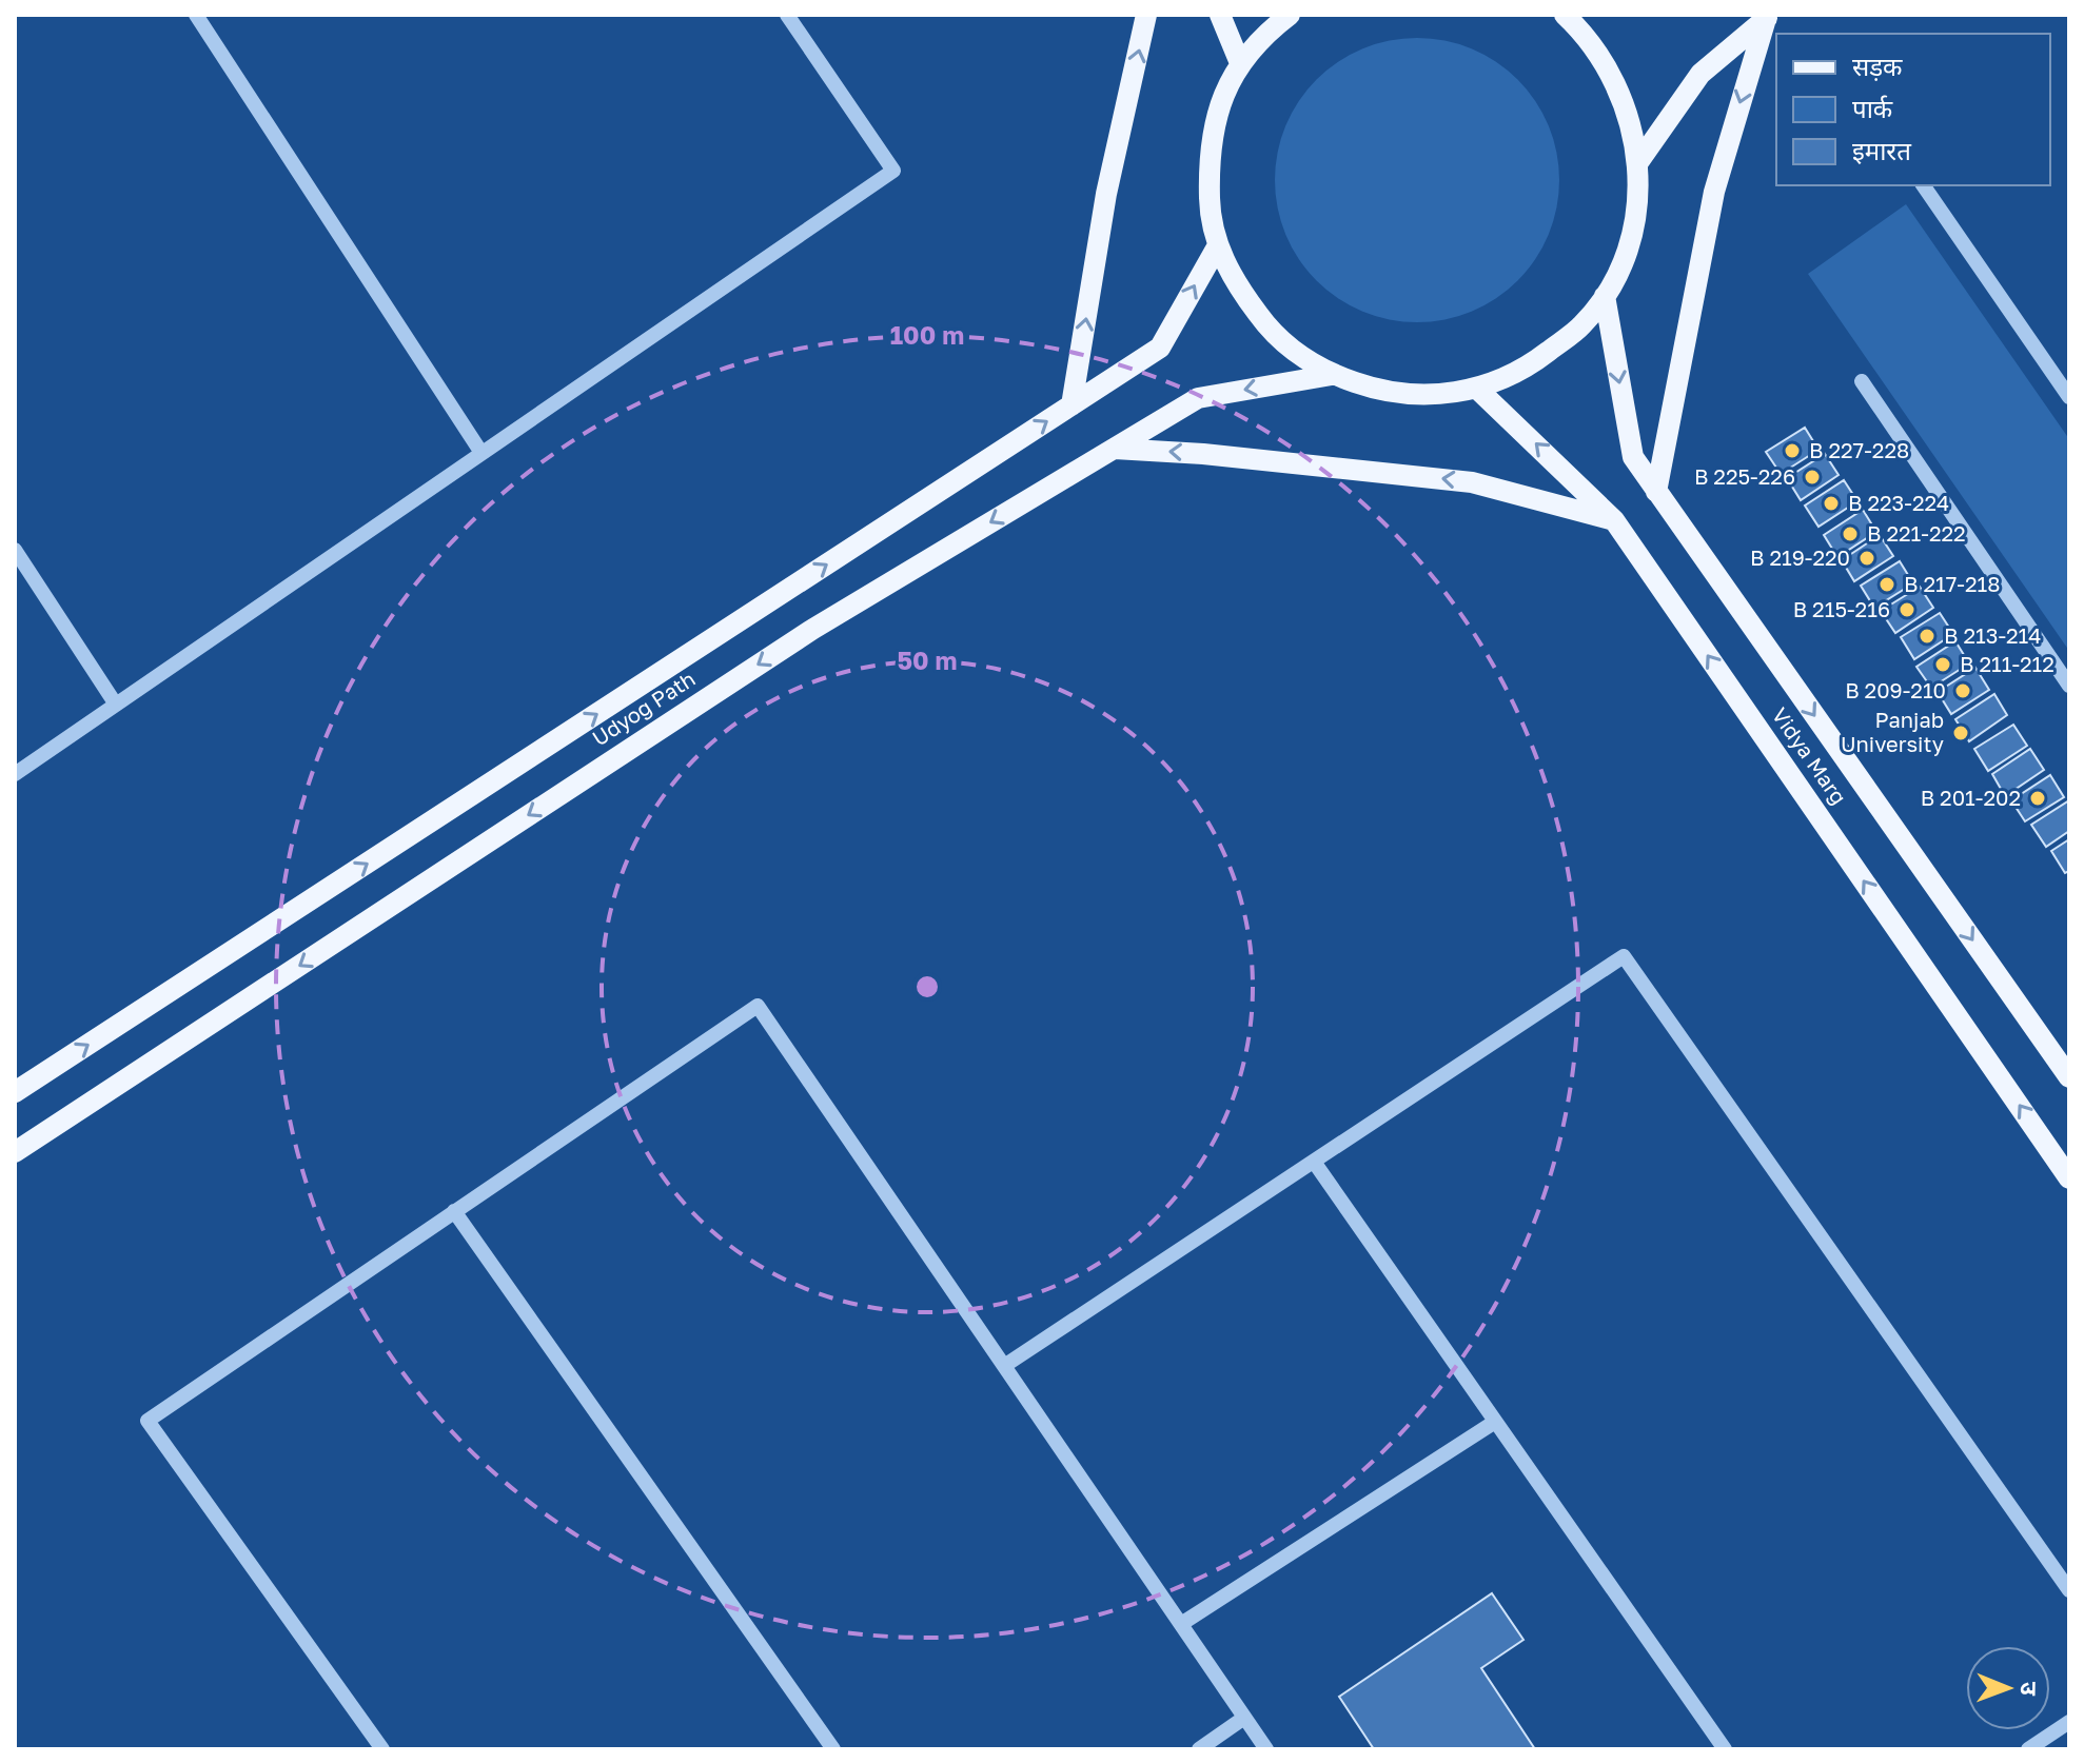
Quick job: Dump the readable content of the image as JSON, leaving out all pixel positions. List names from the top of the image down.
{
  "streets": {
    "main road": ["Udyog Path", "Vidya Marg"]
  },
  "places": [
    "B 227-228",
    "B 225-226",
    "B 223-224",
    "B 221-222",
    "B 219-220",
    "B 217-218",
    "B 215-216",
    "B 213-214",
    "B 211-212",
    "B 209-210",
    "Panjab University",
    "B 201-202"
  ],
  "legend": ["सड़क", "पार्क", "इमारत"],
  "north": "right",
  "rings": ["100 m", "50 m"]
}
